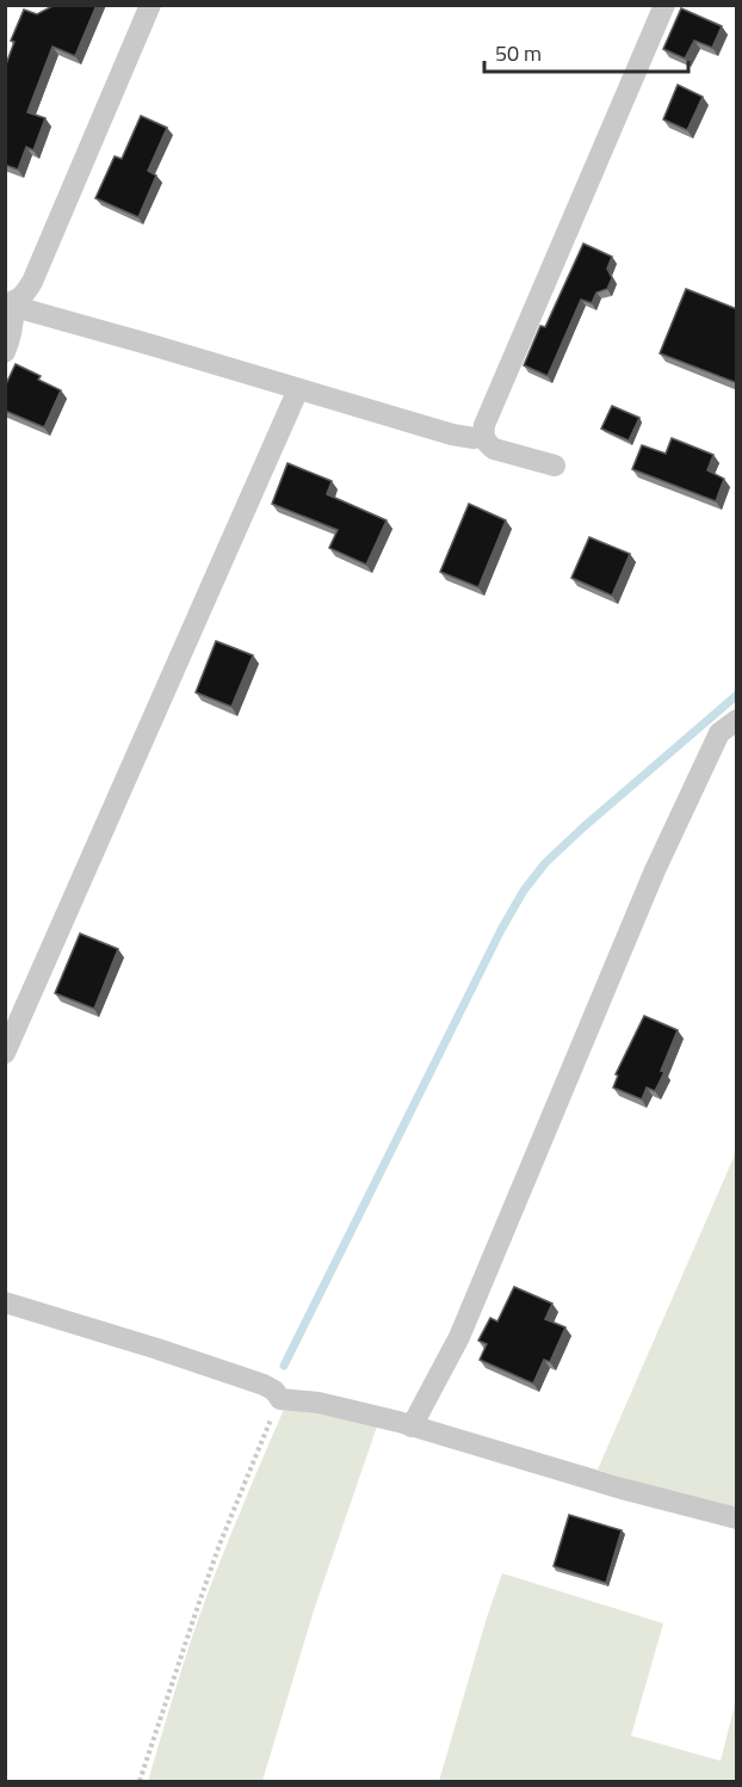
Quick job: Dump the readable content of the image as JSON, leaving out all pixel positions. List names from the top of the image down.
{
  "scale_bar": "50 m"
}
